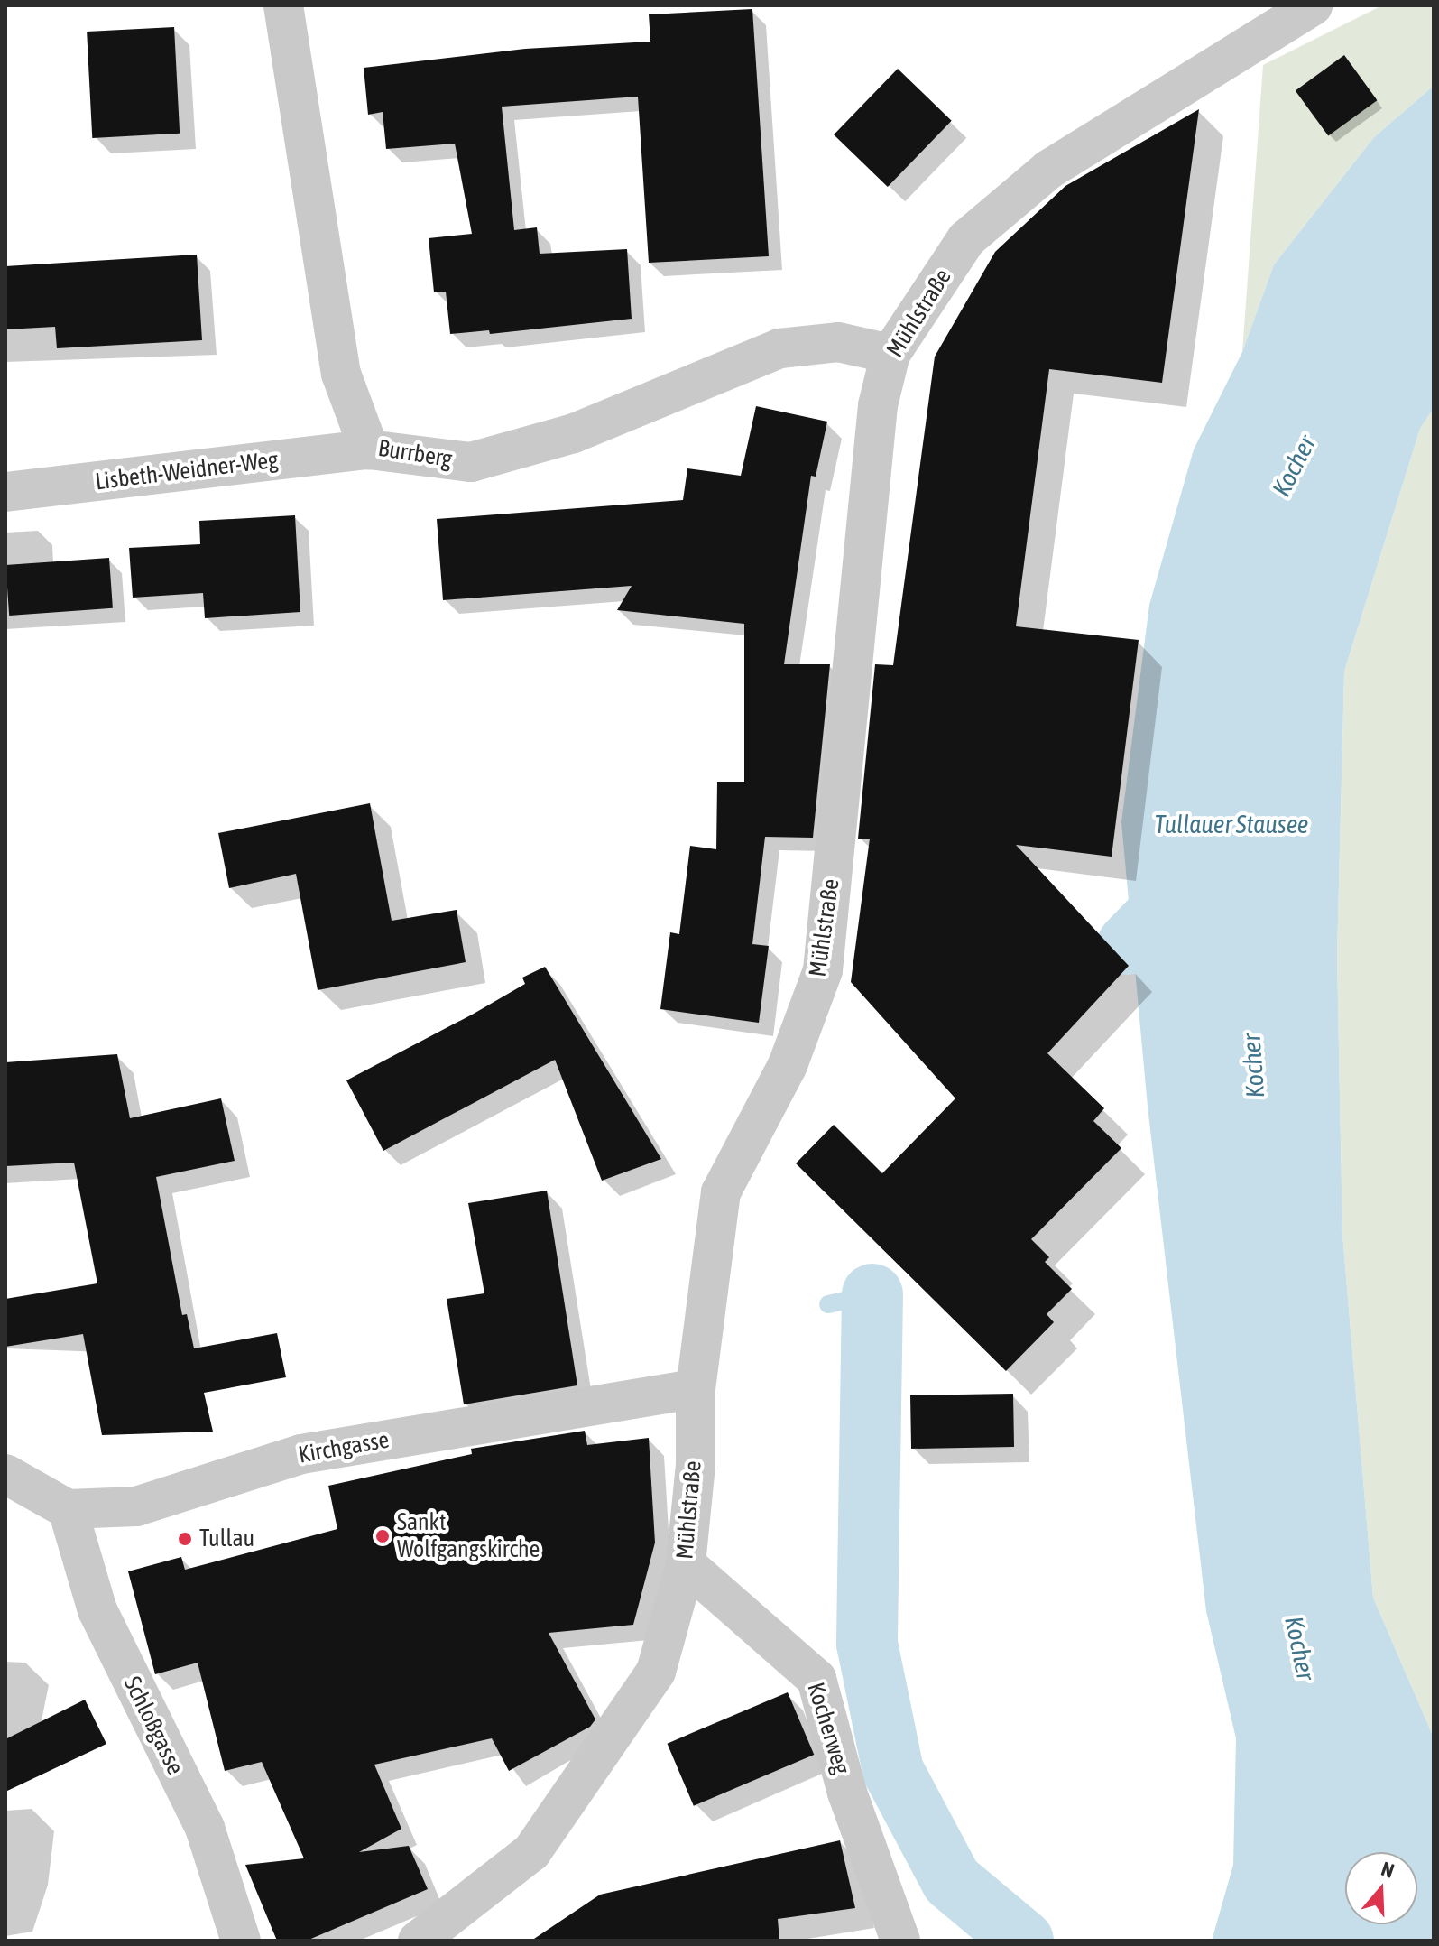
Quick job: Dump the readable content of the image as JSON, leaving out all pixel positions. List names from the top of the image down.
{
  "streets": {
    "street": [
      "Mühlstraße",
      "Burrberg",
      "Lisbeth-Weidner-Weg",
      "Kirchgasse",
      "Schloßgasse",
      "Kocherweg"
    ]
  },
  "crossings": [
    ["Mühlstraße", "Burrberg"],
    ["Mühlstraße", "Kirchgasse"],
    ["Mühlstraße", "Kocherweg"],
    ["Burrberg", "Lisbeth-Weidner-Weg"],
    ["Kirchgasse", "Schloßgasse"]
  ],
  "water": ["Kocher", "Tullauer Stausee"],
  "places": ["Sankt Wolfgangskirche", "Tullau"],
  "north": "top"
}
